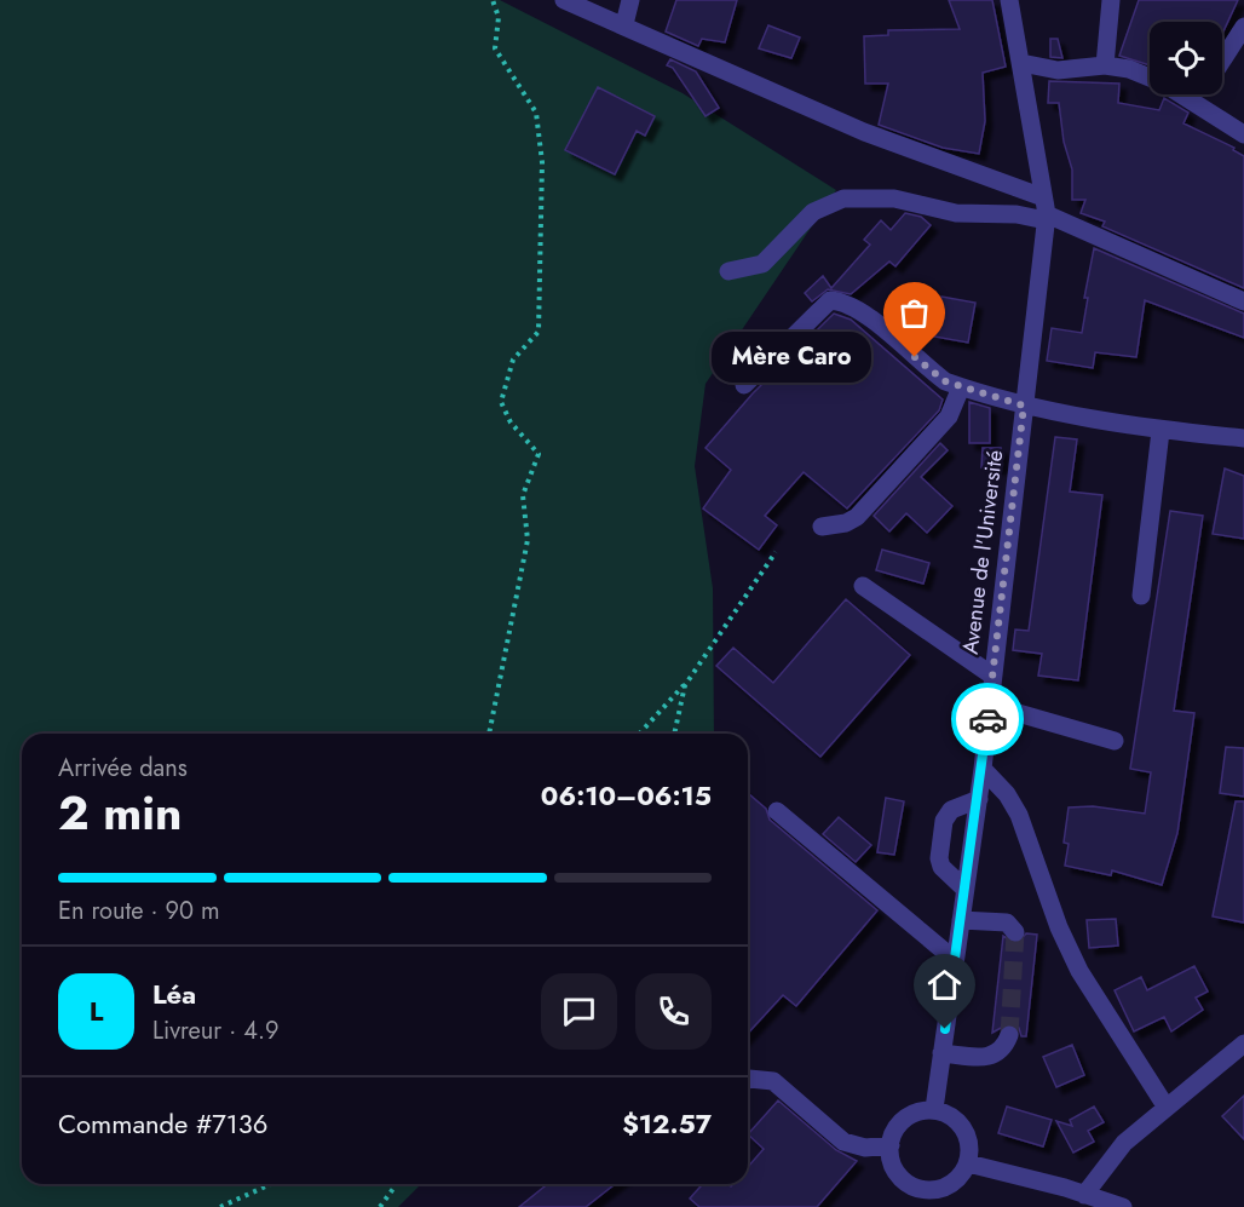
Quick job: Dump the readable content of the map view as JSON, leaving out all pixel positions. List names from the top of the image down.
{
  "streets": {
    "street": ["Avenue de l'Université"]
  },
  "places": ["Mère Caro"],
  "page": {
    "bubble": "Mère Caro",
    "heading": ["2 min", "Arrivée dans", "06:10–06:15"],
    "panel": [
      "Léa",
      "Livreur · 4.9",
      "Commande #7136",
      "$12.57"
    ],
    "bar": "En route · 90 m",
    "round": "L"
  }
}
